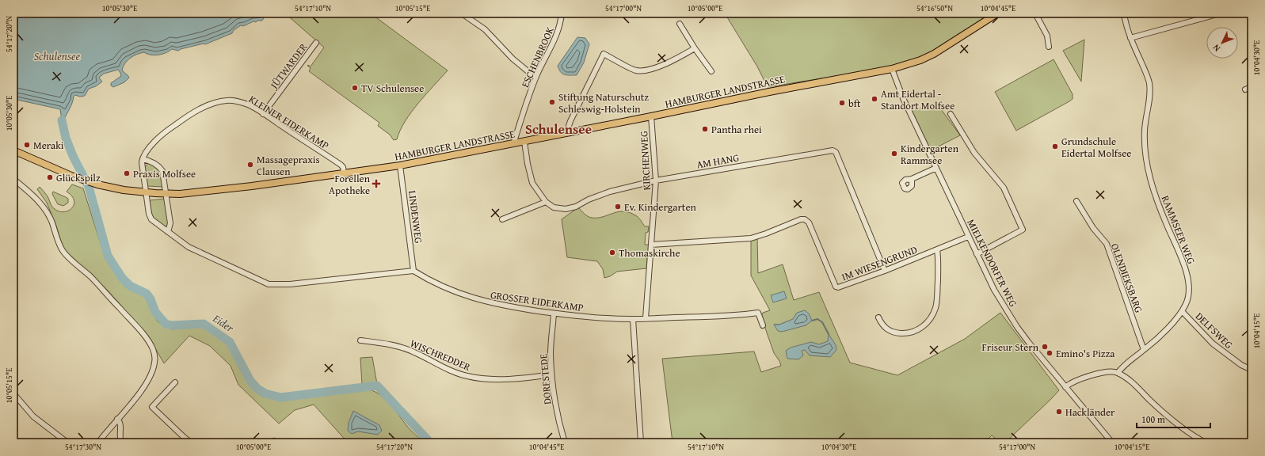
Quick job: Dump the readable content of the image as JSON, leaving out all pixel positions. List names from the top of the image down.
{
  "streets": {
    "main road": ["HAMBURGER LANDSTRASSE"],
    "street": [
      "ESCHENBROOK",
      "JÜTWARDER",
      "KLEINER EIDERKAMP",
      "KIRCHENWEG",
      "AM HANG",
      "LINDENWEG",
      "RAMMSEER WEG",
      "IM WIESENGRUND",
      "MIELKENDORFER WEG",
      "OLENDIEKSBARG",
      "GROSSER EIDERKAMP",
      "DELFSWEG",
      "WISCHREDDER",
      "DORFSTEDE"
    ]
  },
  "crossings": [
    ["ESCHENBROOK", "HAMBURGER LANDSTRASSE"],
    ["JÜTWARDER", "KLEINER EIDERKAMP"],
    ["HAMBURGER LANDSTRASSE", "KLEINER EIDERKAMP"],
    ["HAMBURGER LANDSTRASSE", "KIRCHENWEG"],
    ["HAMBURGER LANDSTRASSE", "LINDENWEG"],
    ["HAMBURGER LANDSTRASSE", "MIELKENDORFER WEG"],
    ["KIRCHENWEG", "AM HANG"],
    ["KIRCHENWEG", "IM WIESENGRUND"],
    ["KIRCHENWEG", "GROSSER EIDERKAMP"],
    ["AM HANG", "IM WIESENGRUND"],
    ["LINDENWEG", "GROSSER EIDERKAMP"],
    ["RAMMSEER WEG", "OLENDIEKSBARG"],
    ["RAMMSEER WEG", "DELFSWEG"],
    ["IM WIESENGRUND", "MIELKENDORFER WEG"],
    ["GROSSER EIDERKAMP", "DORFSTEDE"],
    ["WISCHREDDER", "DORFSTEDE"]
  ],
  "districts": ["Schulensee"],
  "water": ["Schulensee", "Eider"],
  "places": {
    "other": [
      "TV Schulensee",
      "Amt Eidertal - Standort Molfsee",
      "Stiftung Naturschutz Schleswig-Holstein",
      "bft",
      "Pantha rhei",
      "Meraki",
      "Grundschule Eidertal Molfsee",
      "Kindergarten Rammsee",
      "Massagepraxis Clausen",
      "Praxis Molfsee",
      "Glückspilz",
      "Ev. Kindergarten",
      "Thomaskirche",
      "Friseur Stern",
      "Emino's Pizza",
      "Hackländer"
    ],
    "health": ["Forellen Apotheke"]
  },
  "scale_bar": "100 m",
  "north": "bottom left",
  "coordinates": [
    "10°05'30\"E",
    "54°17'10\"N",
    "10°05'15\"E",
    "54°17'00\"N",
    "10°05'00\"E",
    "54°16'50\"N",
    "10°04'45\"E",
    "54°17'20\"N",
    "10°04'30\"E",
    "10°04'15\"E",
    "54°17'30\"N"
  ]
}
